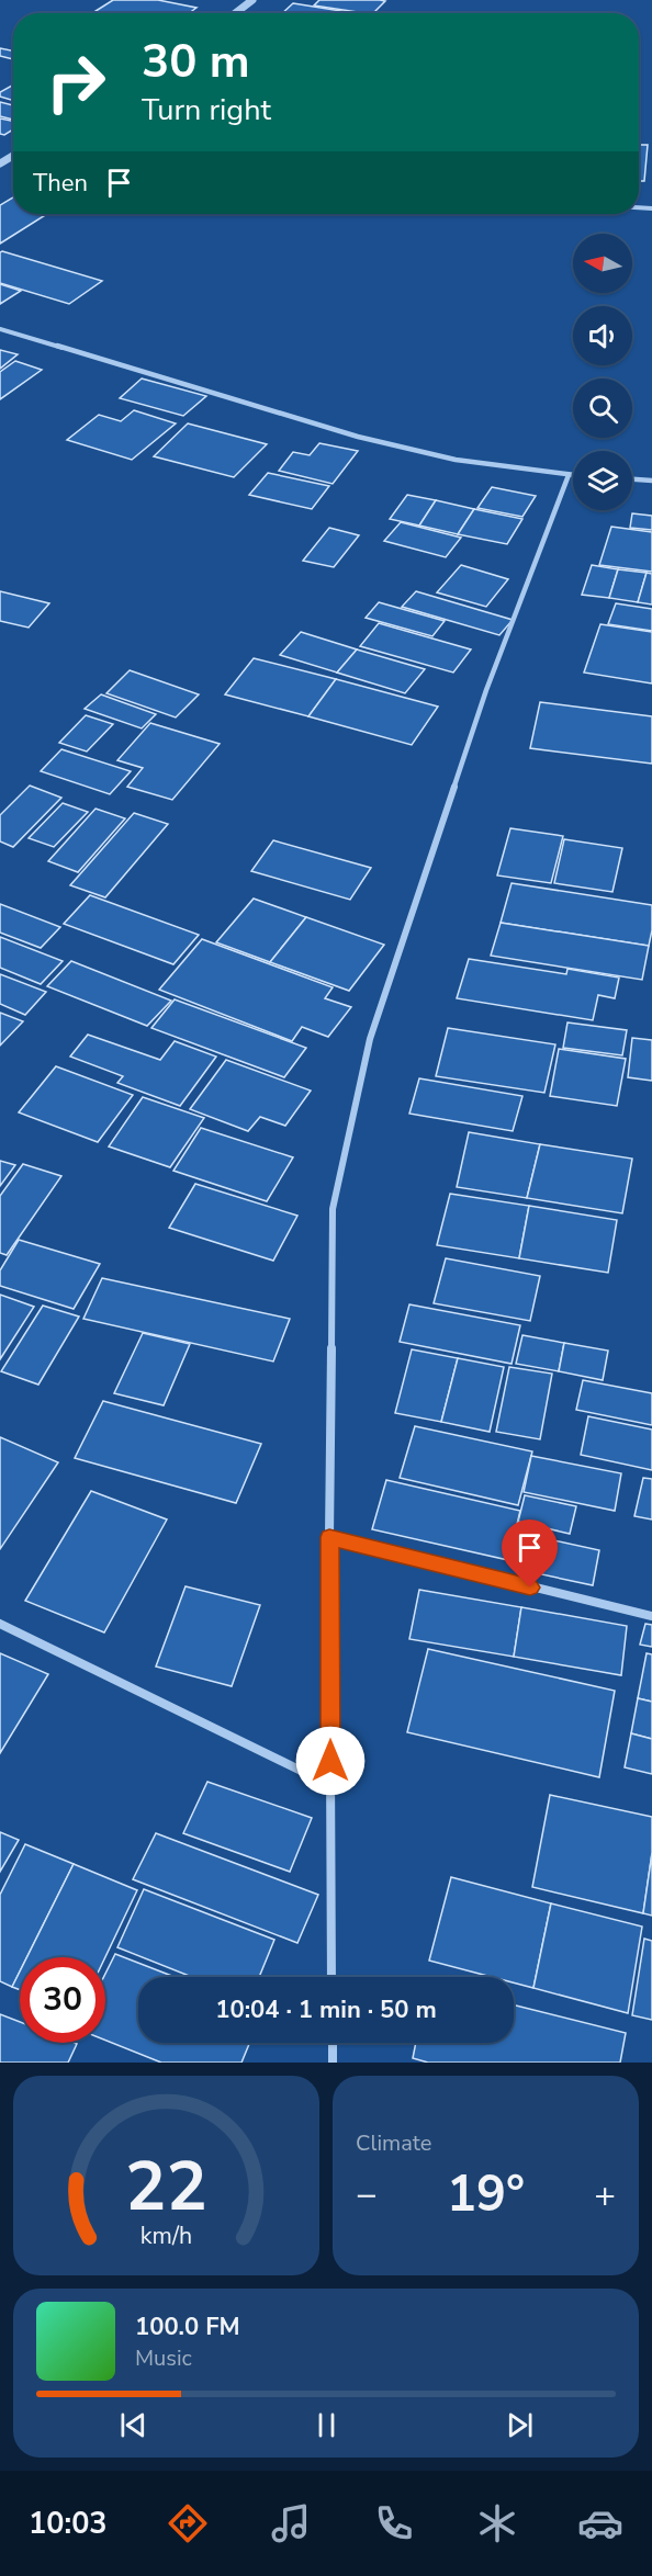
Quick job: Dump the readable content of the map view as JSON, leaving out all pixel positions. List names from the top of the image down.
{
  "north": "left",
  "page": {
    "turn": ["30 m", "Turn right"],
    "then": "Then",
    "limit": "30",
    "trip": "10:04 · 1 min · 50 m",
    "tile": "Climate",
    "heat": ["−", "19°", "+"],
    "song": ["100.0 FM", "Music"],
    "tabs": "10:03",
    "gauge": ["22", "km/h"]
  }
}
